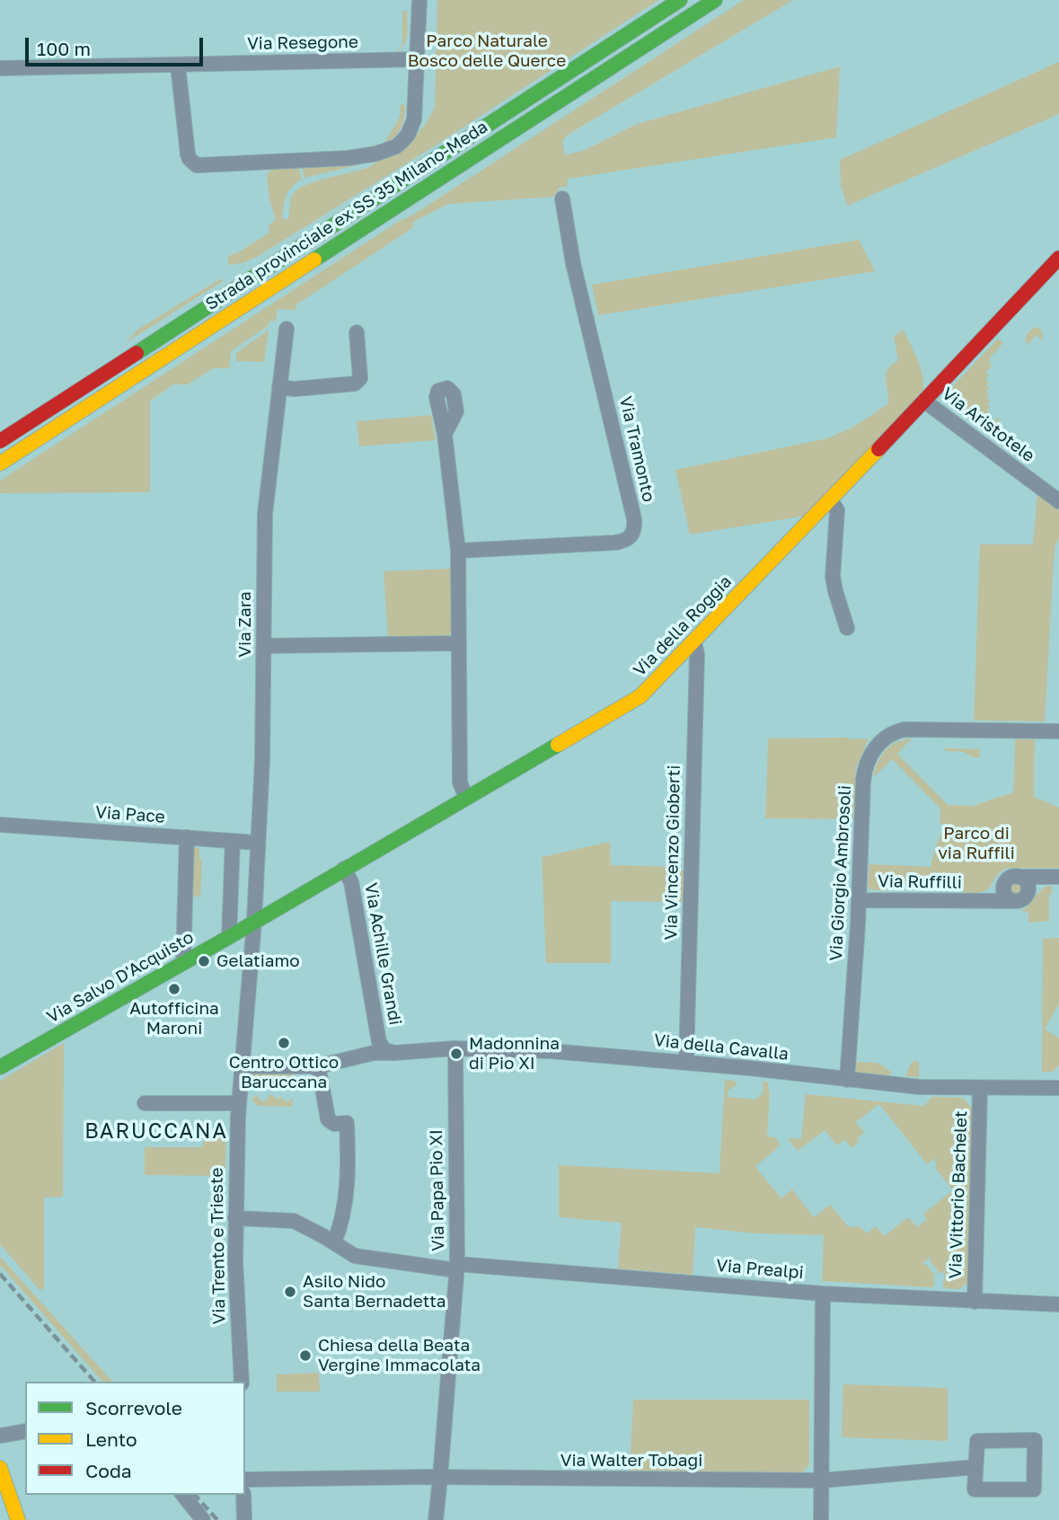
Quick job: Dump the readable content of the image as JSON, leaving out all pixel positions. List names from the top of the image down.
{
  "streets": {
    "main road": ["Strada provinciale ex SS 35 Milano-Meda", "Via della Roggia", "Via Salvo D'Acquisto"],
    "street": [
      "Via Resegone",
      "Via Aristotele",
      "Via Tramonto",
      "Via Zara",
      "Via Pace",
      "Via Vincenzo Gioberti",
      "Via Giorgio Ambrosoli",
      "Via Ruffilli",
      "Via Achille Grandi",
      "Via della Cavalla",
      "Via Papa Pio XI",
      "Via Vittorio Bachelet",
      "Via Trento e Trieste",
      "Via Prealpi",
      "Via Walter Tobagi"
    ]
  },
  "crossings": [
    ["Via Aristotele", "Via della Roggia"],
    ["Via Zara", "Via della Roggia"],
    ["Via Zara", "Via Pace"],
    ["Via Zara", "Via Salvo D'Acquisto"],
    ["Via Zara", "Via Trento e Trieste"],
    ["Via della Roggia", "Via Vincenzo Gioberti"],
    ["Via della Roggia", "Via Achille Grandi"],
    ["Via della Roggia", "Via Salvo D'Acquisto"],
    ["Via della Roggia", "Via Trento e Trieste"],
    ["Via Vincenzo Gioberti", "Via della Cavalla"],
    ["Via Giorgio Ambrosoli", "Via Ruffilli"],
    ["Via Giorgio Ambrosoli", "Via della Cavalla"],
    ["Via Achille Grandi", "Via della Cavalla"],
    ["Via Salvo D'Acquisto", "Via Trento e Trieste"],
    ["Via della Cavalla", "Via Papa Pio XI"],
    ["Via della Cavalla", "Via Vittorio Bachelet"],
    ["Via della Cavalla", "Via Trento e Trieste"],
    ["Via Papa Pio XI", "Via Prealpi"],
    ["Via Papa Pio XI", "Via Walter Tobagi"],
    ["Via Vittorio Bachelet", "Via Prealpi"],
    ["Via Trento e Trieste", "Via Prealpi"]
  ],
  "districts": ["BARUCCANA"],
  "parks": ["Parco Naturale Bosco delle Querce", "Parco di via Ruffili"],
  "places": [
    "Gelatiamo",
    "Autofficina Maroni",
    "Centro Ottico Baruccana",
    "Madonnina di Pio XI",
    "Asilo Nido Santa Bernadetta",
    "Chiesa della Beata Vergine Immacolata"
  ],
  "legend": ["Scorrevole", "Lento", "Coda"],
  "scale_bar": "100 m"
}
